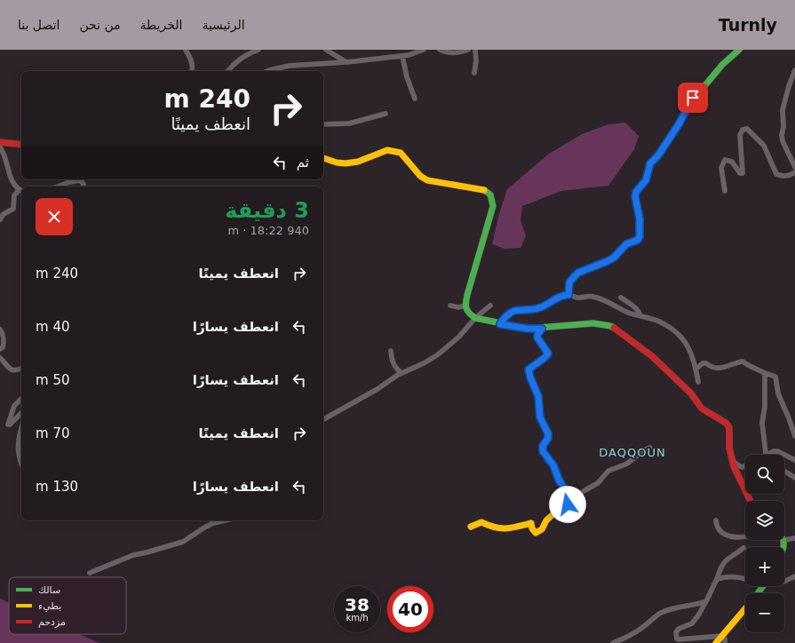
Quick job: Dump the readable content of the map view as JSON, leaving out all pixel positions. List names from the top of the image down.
{
  "districts": ["DAQQOUN"],
  "legend": ["سالك", "بطيء", "مزدحم"],
  "page": {
    "header": "Turnly",
    "nav": [
      "الرئيسية",
      "الخريطة",
      "من نحن",
      "اتصل بنا"
    ],
    "turn": ["240 m", "انعطف يمينًا"],
    "then": "ثم",
    "heading": ["3 دقيقة", "940 m · 18:22"],
    "list": [
      {
        "name": "انعطف يمينًا",
        "value": "240 m"
      },
      {
        "name": "انعطف يسارًا",
        "value": "40 m"
      },
      {
        "name": "انعطف يسارًا",
        "value": "50 m"
      },
      {
        "name": "انعطف يمينًا",
        "value": "70 m"
      },
      {
        "name": "انعطف يسارًا",
        "value": "130 m"
      }
    ],
    "map_buttons": ["+", "−"],
    "speed": "38 km/h",
    "limit": "40"
  }
}
